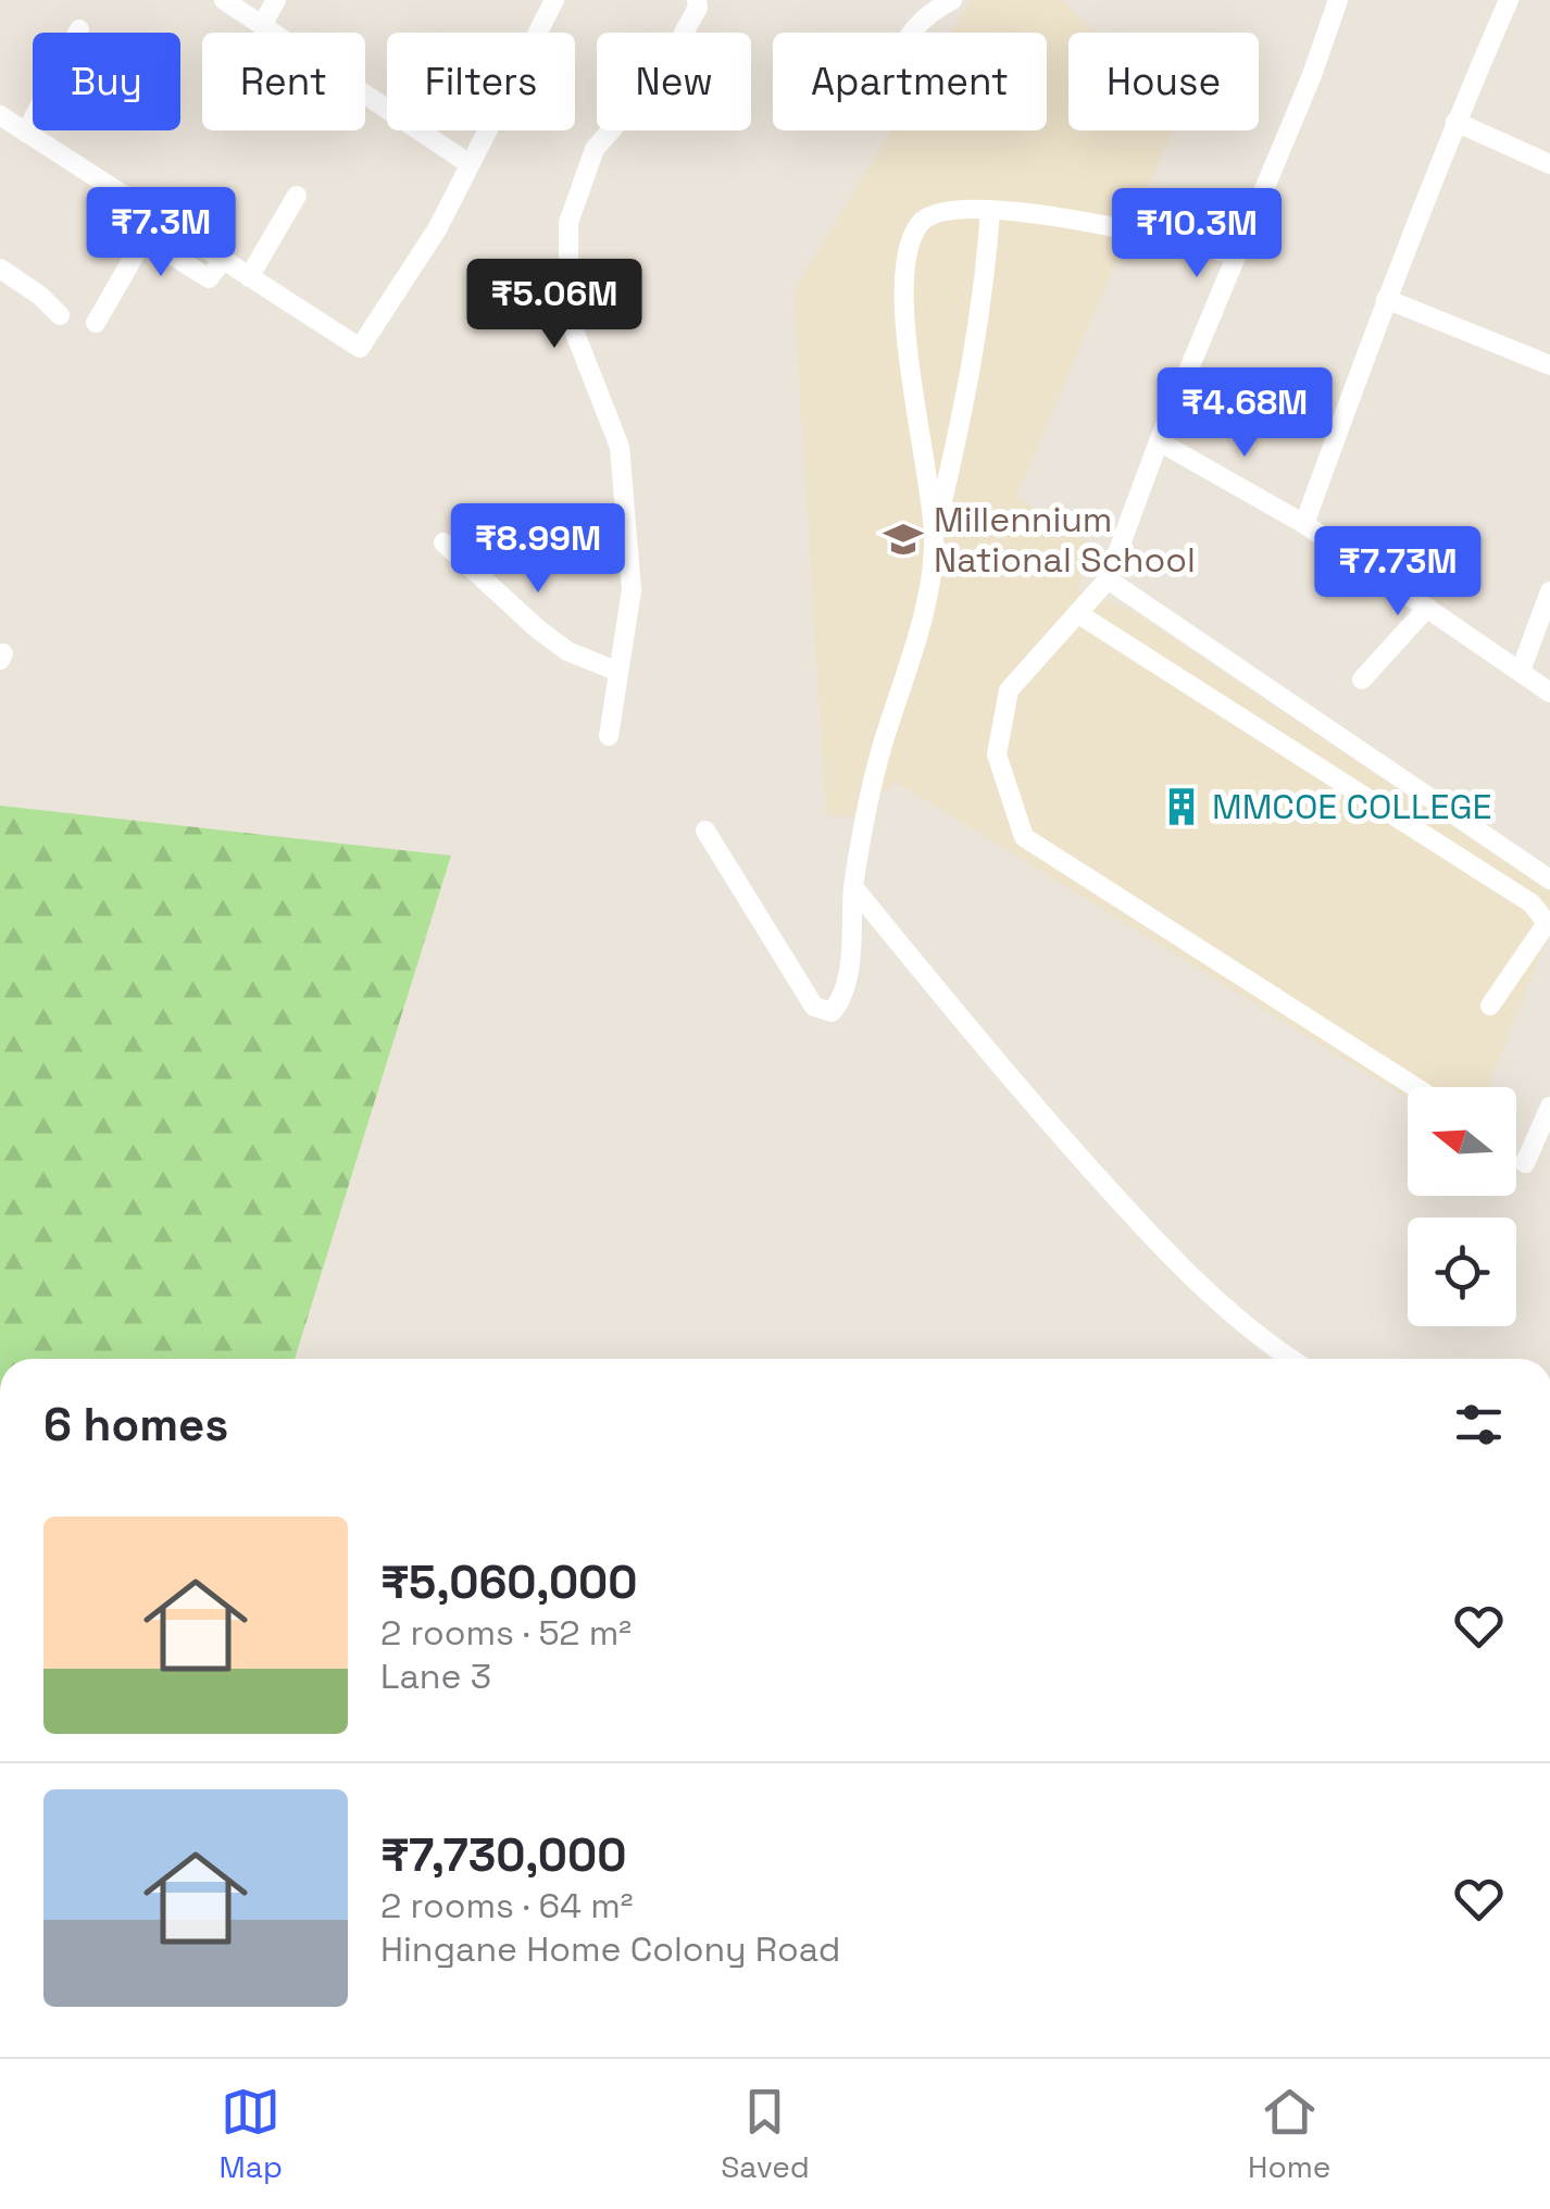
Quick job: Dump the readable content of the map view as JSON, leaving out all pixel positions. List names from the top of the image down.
{
  "places": {
    "school or university": ["Millennium National School"],
    "building": ["MMCOE COLLEGE"]
  },
  "north": "left",
  "page": {
    "chip": [
      "Buy",
      "Rent",
      "Filters",
      "New",
      "Apartment",
      "House"
    ],
    "price": [
      "₹7.3M",
      "₹10.3M",
      "₹5.06M",
      "₹4.68M",
      "₹8.99M",
      "₹7.73M"
    ],
    "heading": "6 homes",
    "list": [
      {
        "name": "₹5,060,000",
        "note": "2 rooms · 52 m² · Lane 3"
      },
      {
        "name": "₹7,730,000",
        "note": "2 rooms · 64 m² · Hingane Home Colony Road"
      }
    ],
    "tabs": ["Map", "Saved", "Home"]
  }
}
